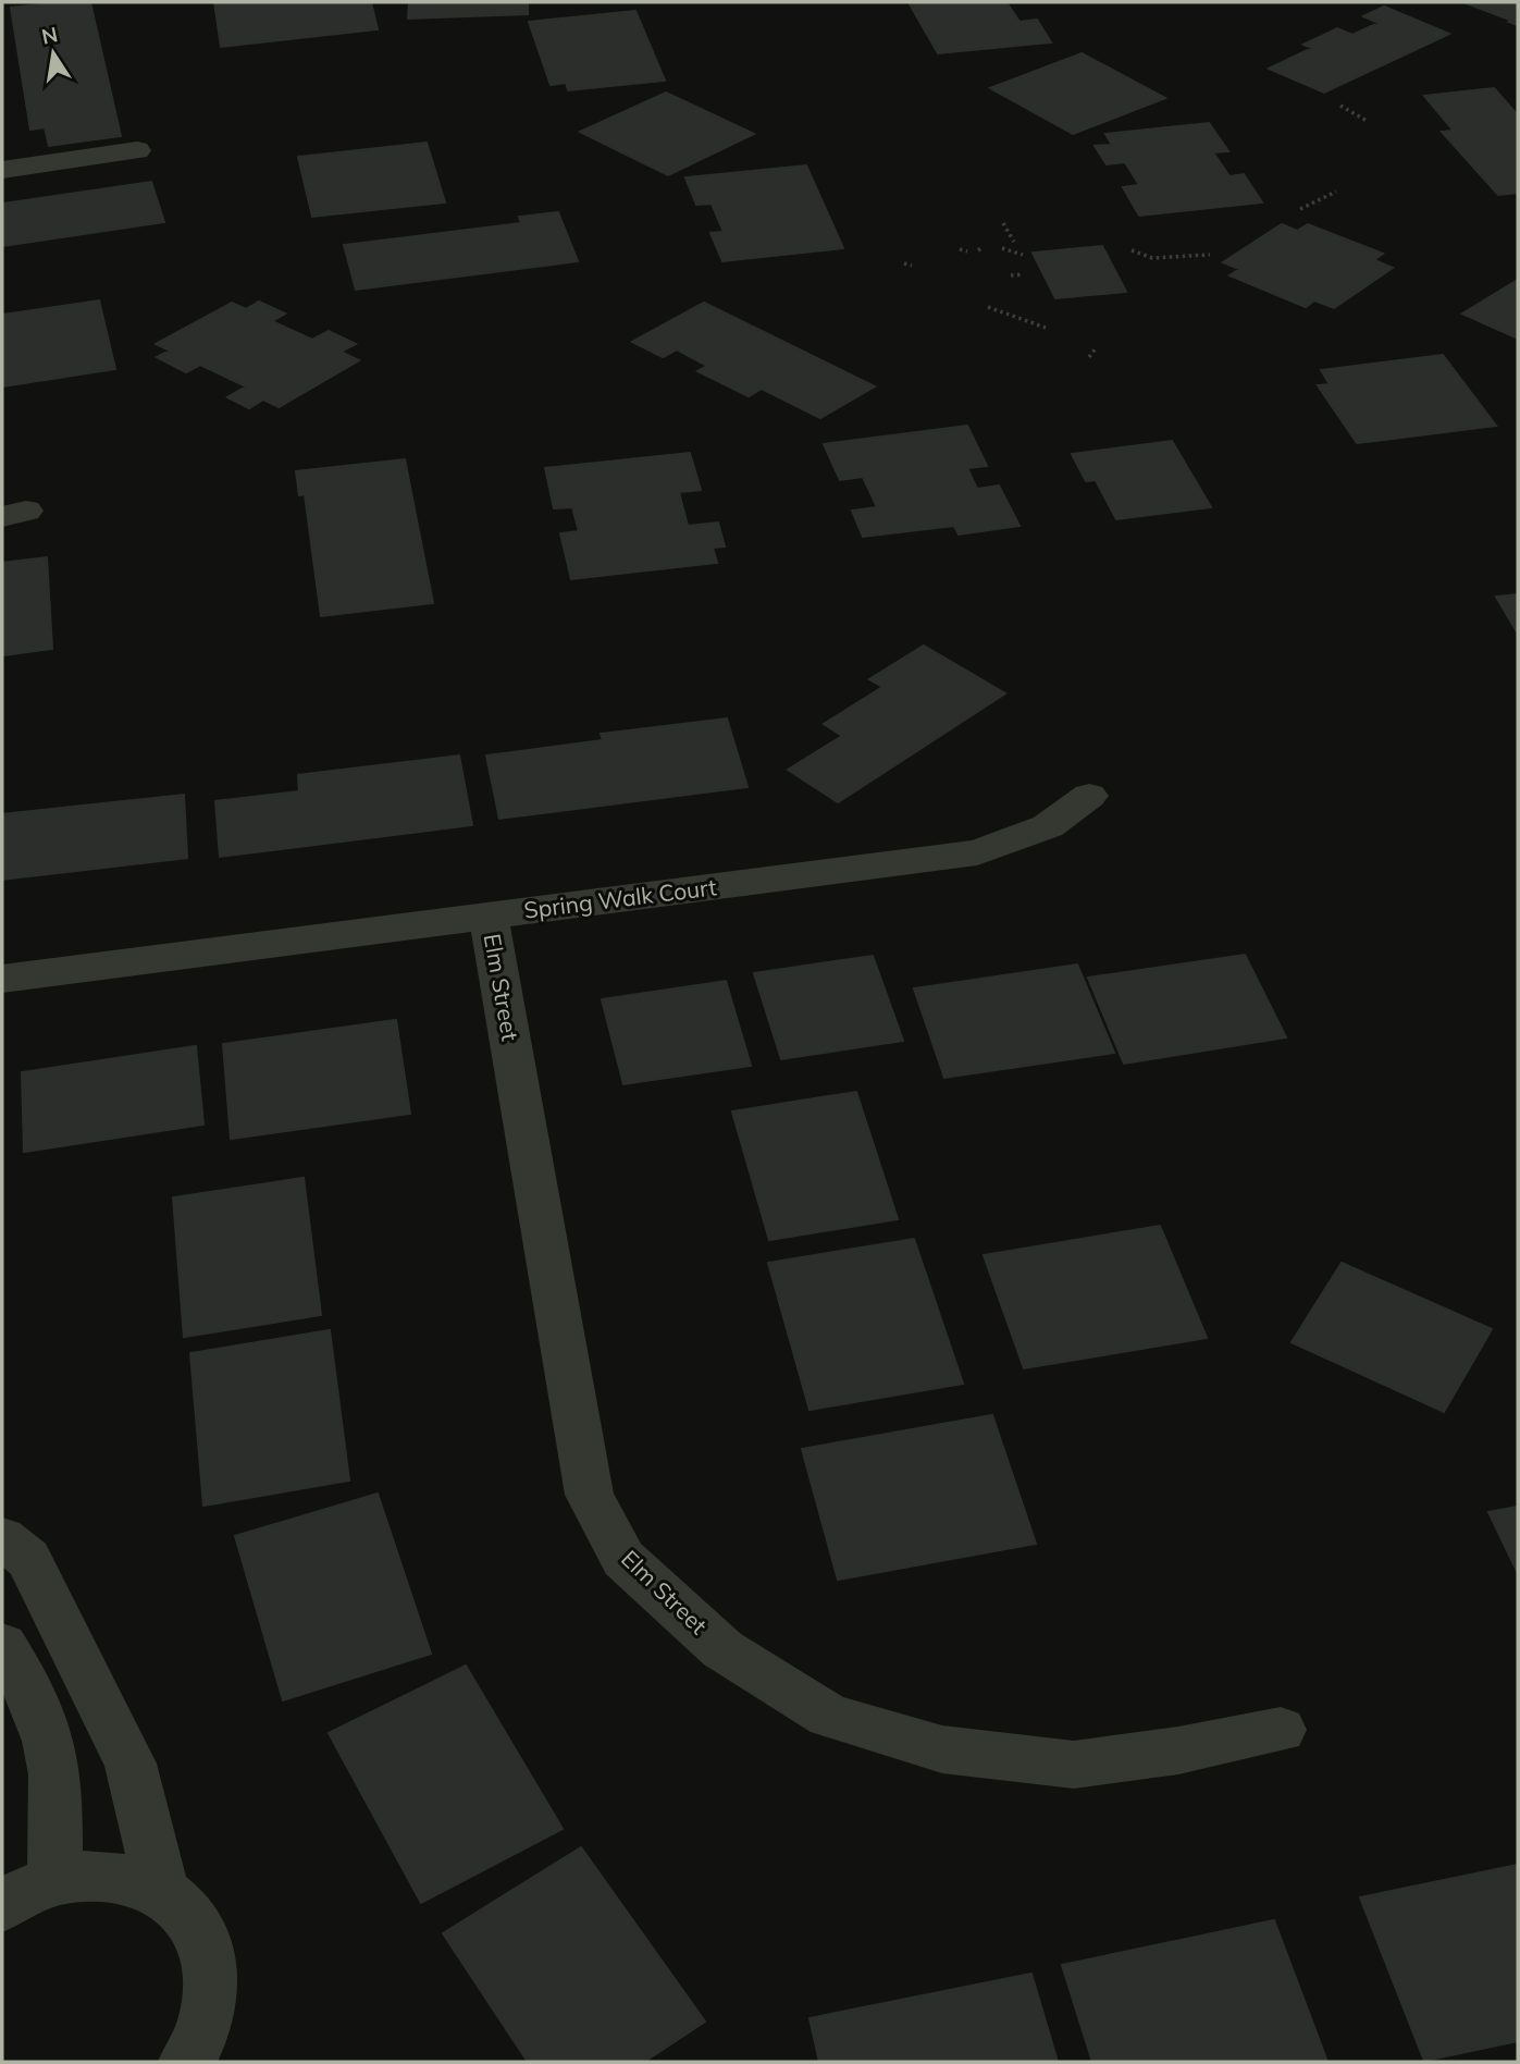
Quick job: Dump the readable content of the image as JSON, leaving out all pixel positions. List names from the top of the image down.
{
  "streets": {
    "street": ["Spring Walk Court", "Elm Street"]
  },
  "crossings": [
    ["Spring Walk Court", "Elm Street"]
  ],
  "north": "top"
}
